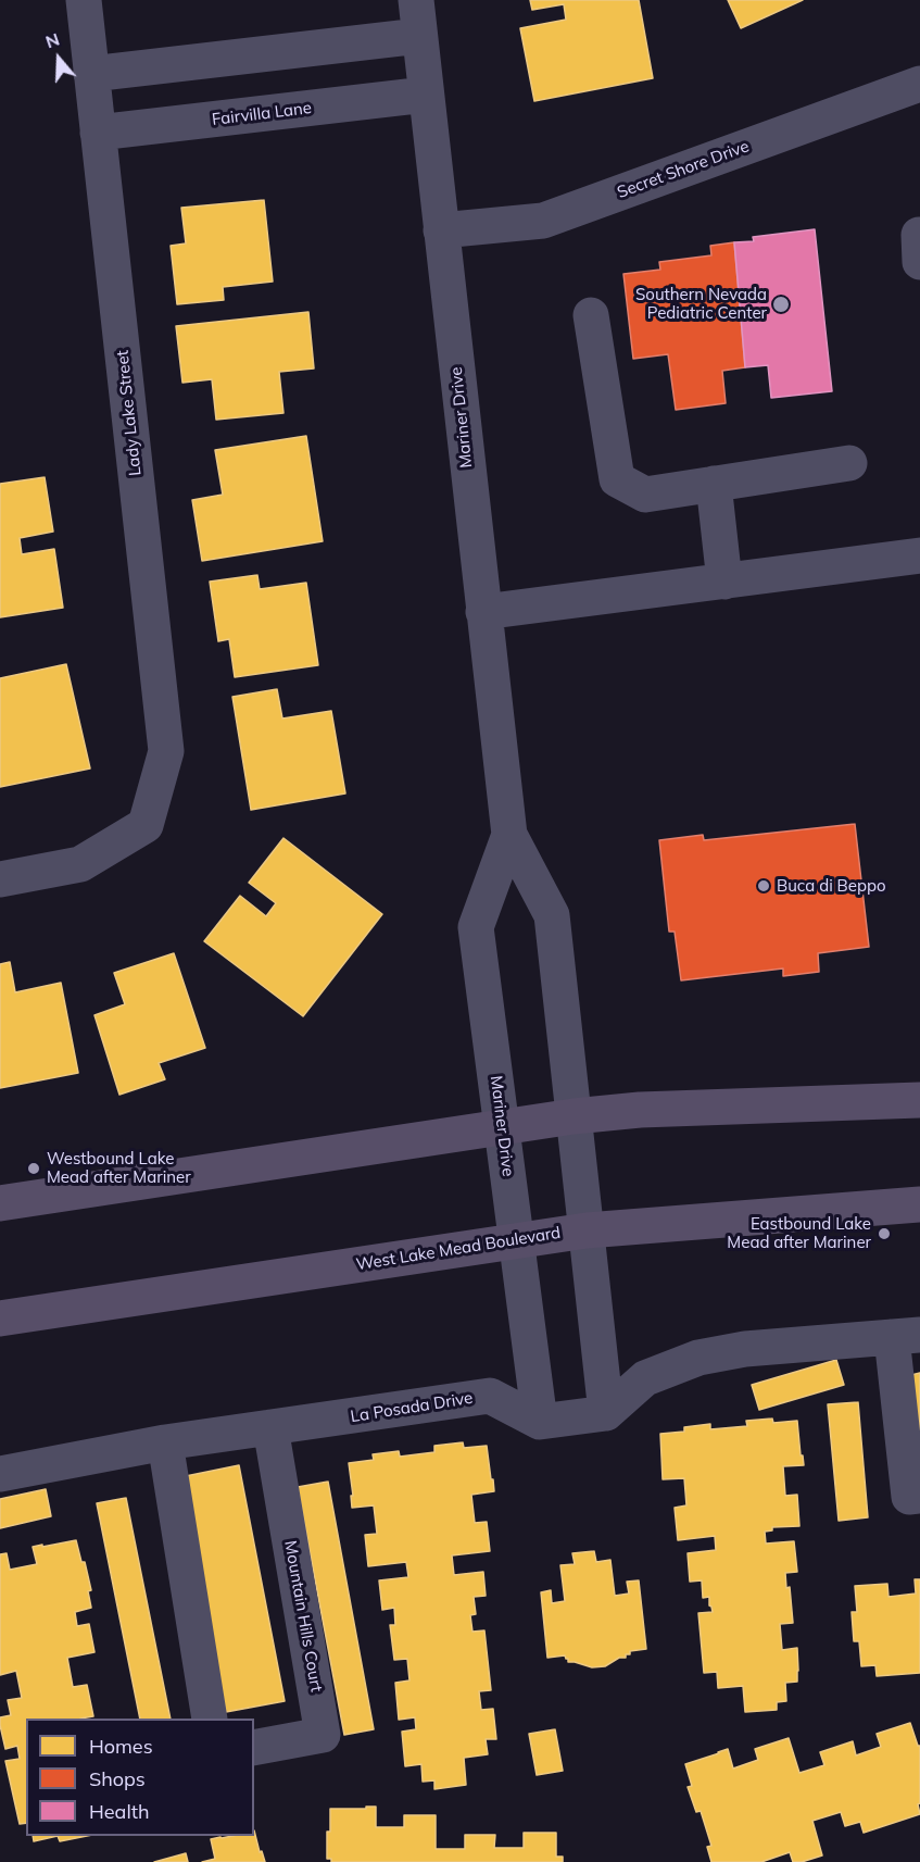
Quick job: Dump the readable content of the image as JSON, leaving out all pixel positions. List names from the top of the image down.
{
  "streets": {
    "main road": ["West Lake Mead Boulevard"],
    "street": [
      "Fairvilla Lane",
      "Secret Shore Drive",
      "Lady Lake Street",
      "Mariner Drive",
      "La Posada Drive",
      "Mountain Hills Court"
    ]
  },
  "crossings": [
    ["Fairvilla Lane", "Lady Lake Street"],
    ["Fairvilla Lane", "Mariner Drive"],
    ["Secret Shore Drive", "Mariner Drive"],
    ["Mariner Drive", "West Lake Mead Boulevard"],
    ["Mariner Drive", "La Posada Drive"],
    ["La Posada Drive", "Mountain Hills Court"]
  ],
  "places": [
    "Southern Nevada Pediatric Center",
    "Buca di Beppo",
    "Westbound Lake Mead after Mariner",
    "Eastbound Lake Mead after Mariner"
  ],
  "legend": ["Homes", "Shops", "Health"],
  "north": "top"
}
